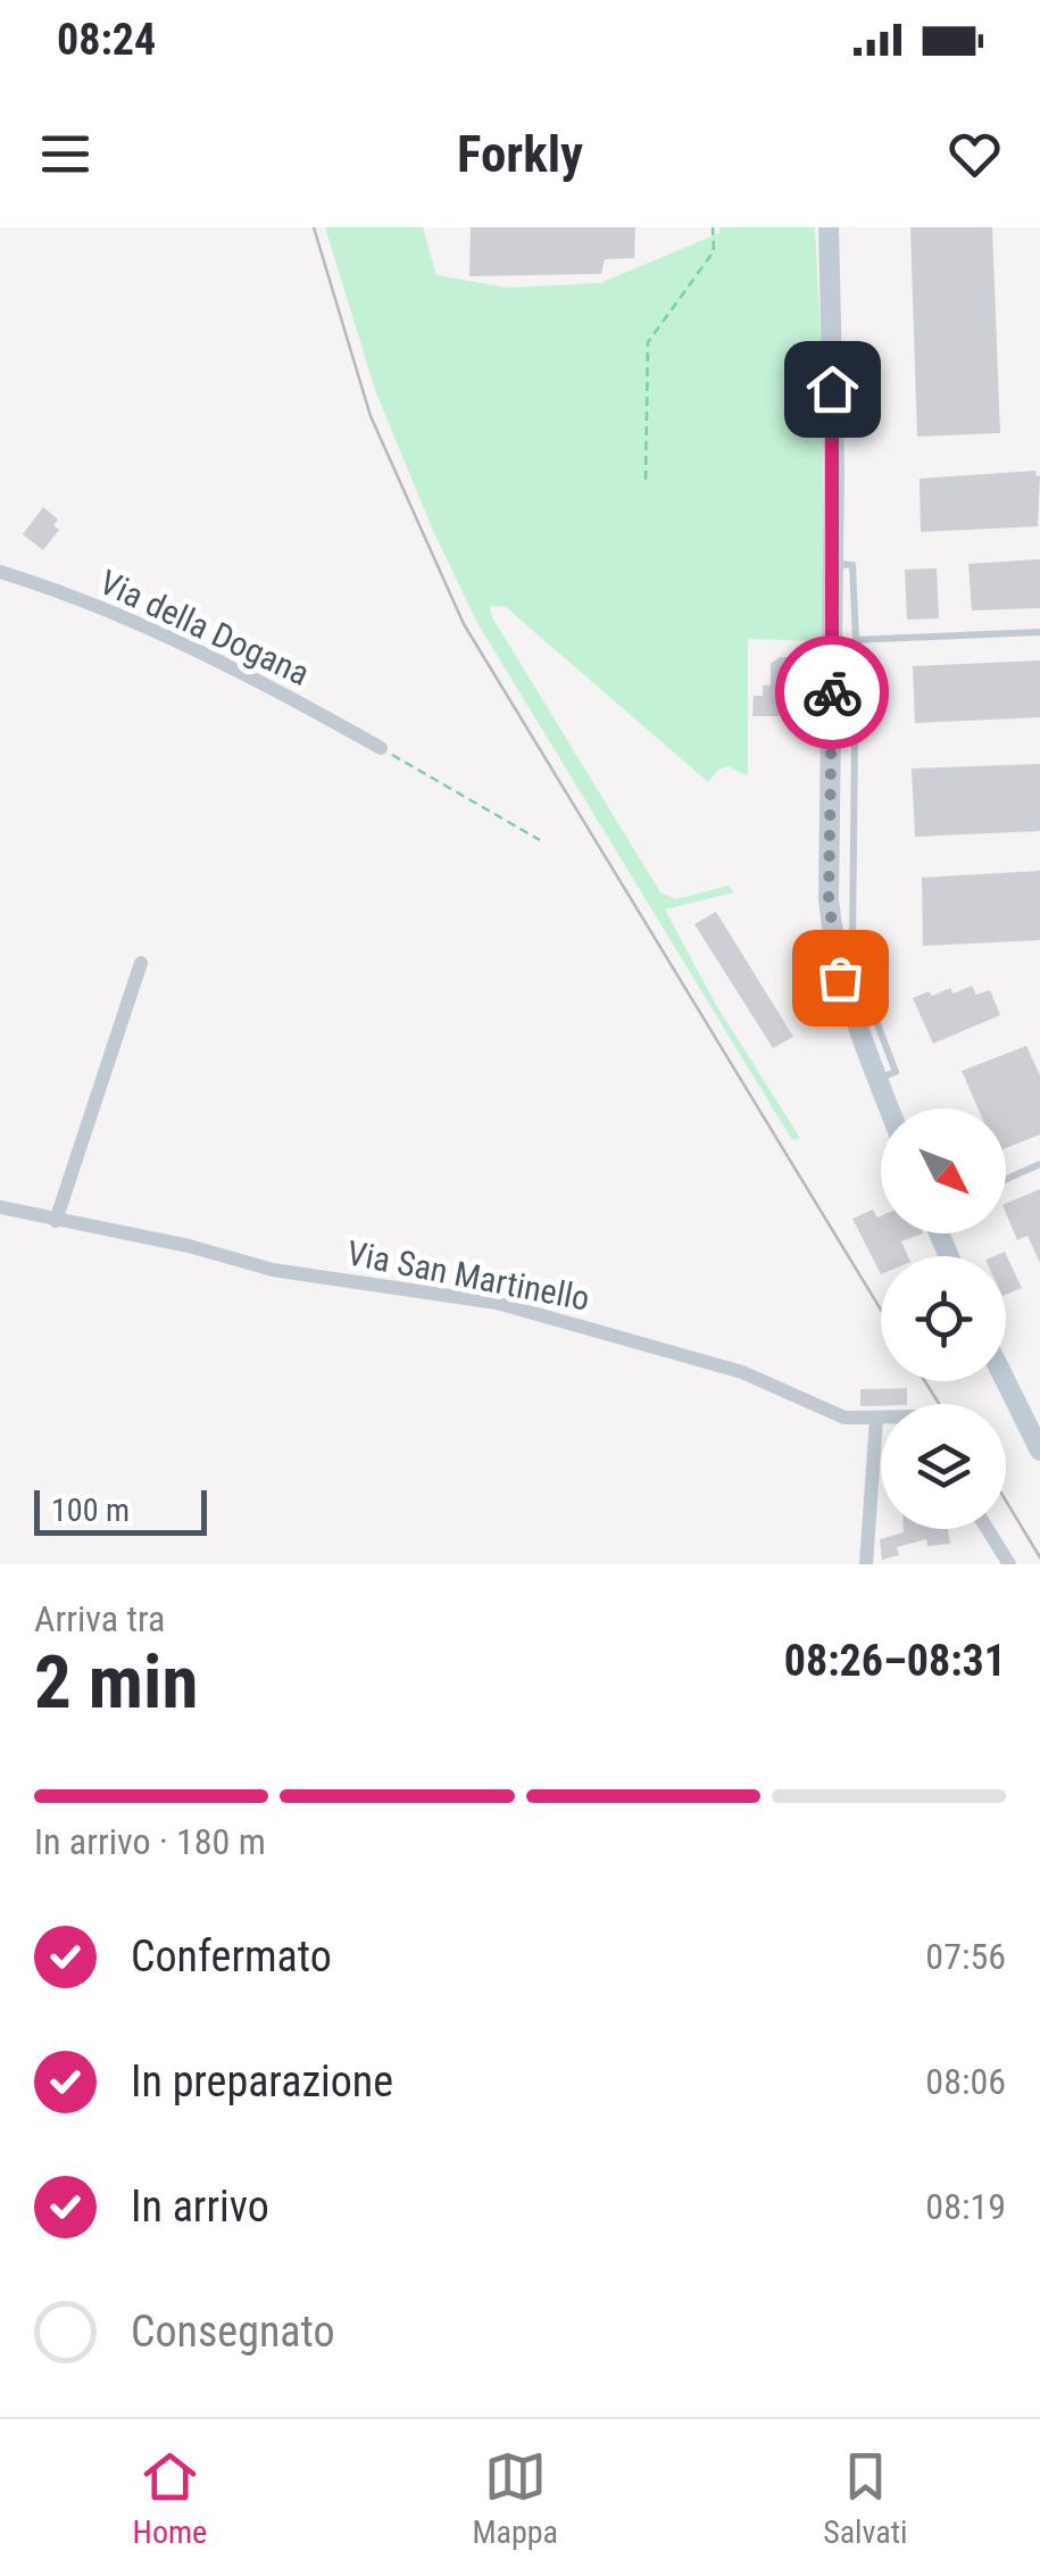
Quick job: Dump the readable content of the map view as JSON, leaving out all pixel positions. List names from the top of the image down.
{
  "streets": {
    "street": ["Via della Dogana", "Via San Martinello"]
  },
  "scale_bar": "100 m",
  "north": "bottom right",
  "page": {
    "status": "08:24",
    "header": "Forkly",
    "scale": "100 m",
    "heading": ["2 min", "Arriva tra", "08:26–08:31"],
    "bar": "In arrivo · 180 m",
    "list": [
      ["Confermato", "07:56"],
      ["In preparazione", "08:06"],
      ["In arrivo", "08:19"],
      "Consegnato"
    ],
    "tabs": ["Home", "Mappa", "Salvati"]
  }
}
